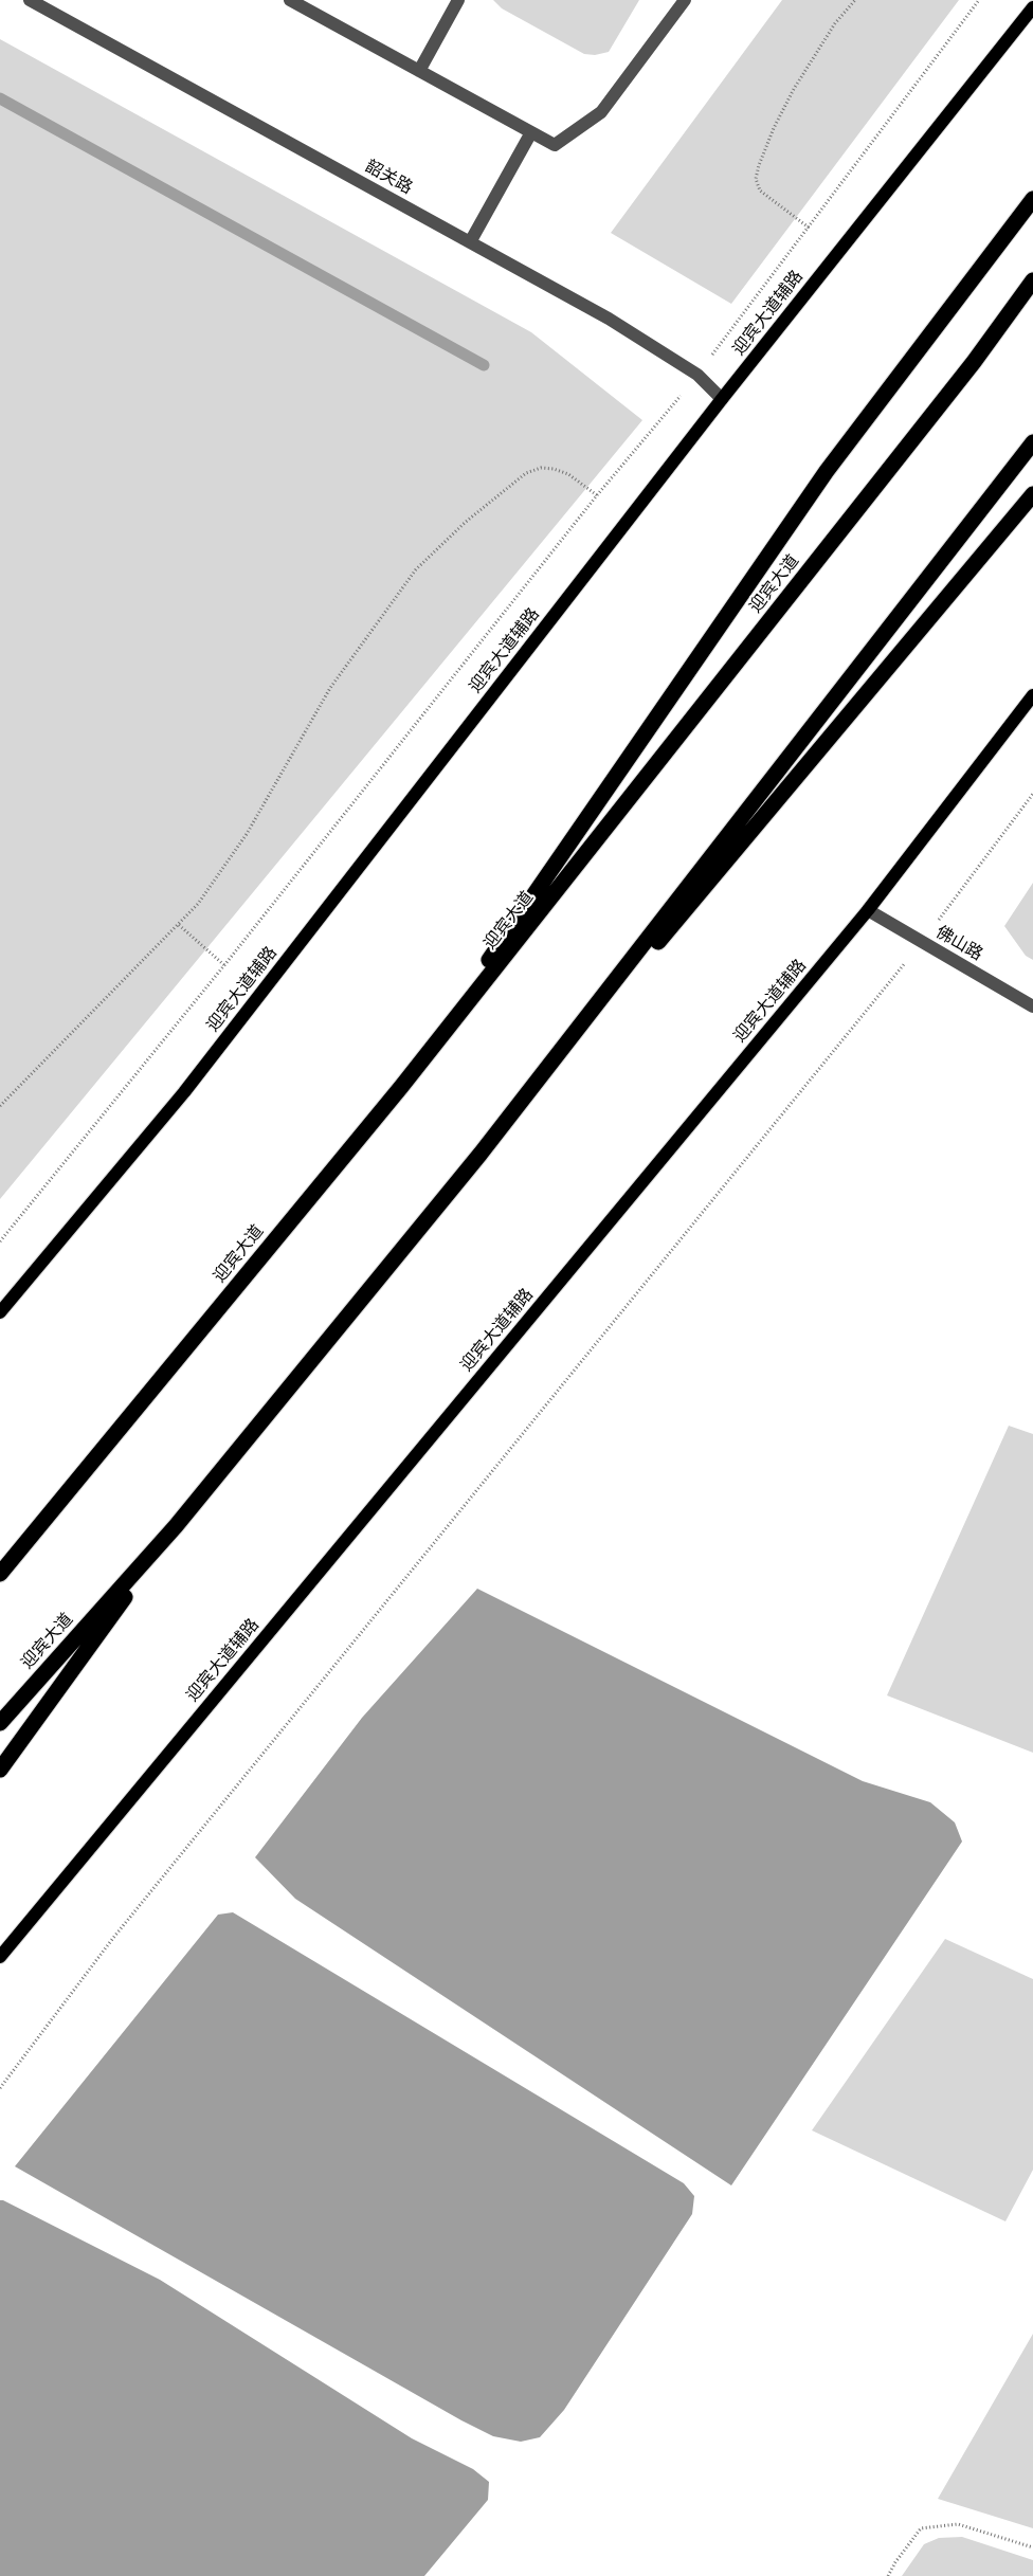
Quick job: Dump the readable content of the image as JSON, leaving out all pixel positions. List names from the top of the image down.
{
  "streets": {
    "highway": ["迎宾大道"],
    "main road": ["迎宾大道辅路"],
    "street": ["韶关路", "佛山路"]
  },
  "crossings": [
    ["韶关路", "迎宾大道辅路"],
    ["迎宾大道辅路", "佛山路"]
  ]
}
